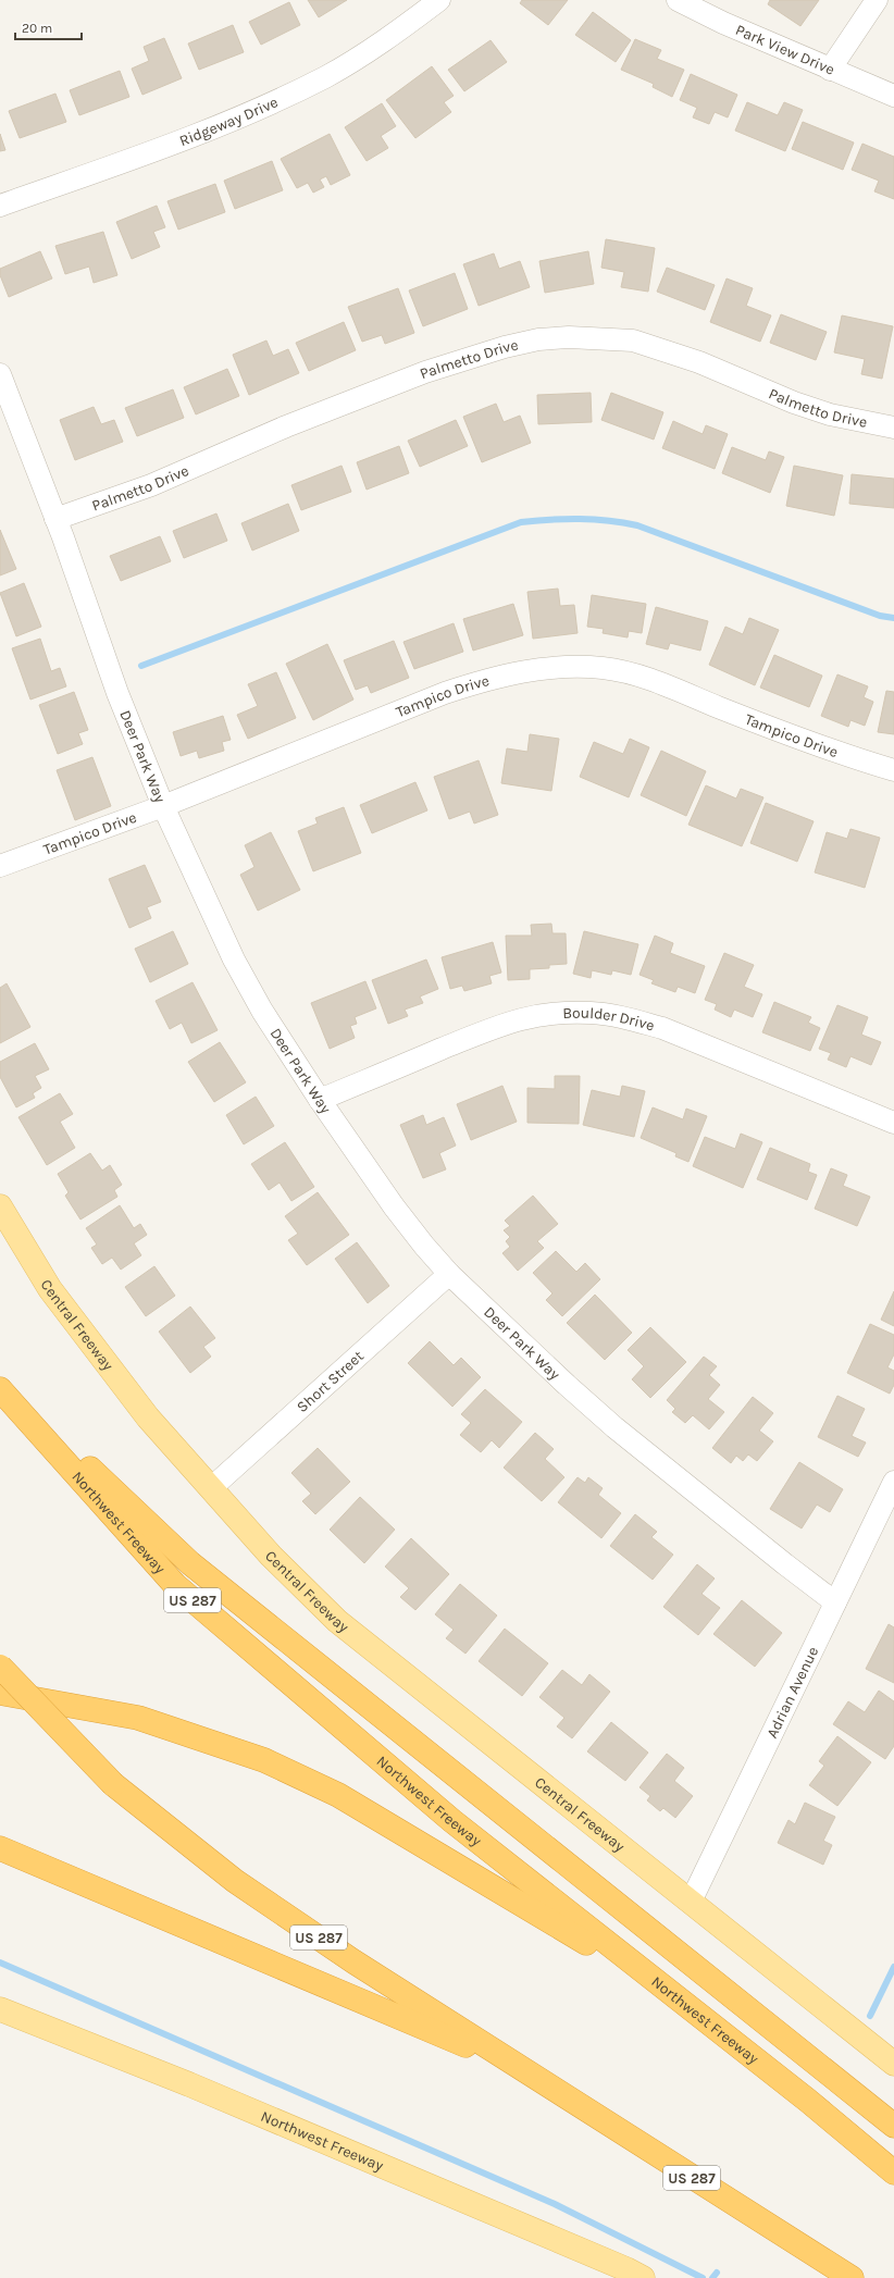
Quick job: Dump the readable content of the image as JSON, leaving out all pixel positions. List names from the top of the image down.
{
  "streets": {
    "highway": ["Northwest Freeway", "US 287"],
    "main road": ["Central Freeway"],
    "street": [
      "Park View Drive",
      "Ridgeway Drive",
      "Palmetto Drive",
      "Tampico Drive",
      "Deer Park Way",
      "Boulder Drive",
      "Short Street",
      "Adrian Avenue"
    ]
  },
  "crossings": [
    ["Palmetto Drive", "Deer Park Way"],
    ["Tampico Drive", "Deer Park Way"],
    ["Deer Park Way", "Boulder Drive"],
    ["Deer Park Way", "Short Street"],
    ["Deer Park Way", "Adrian Avenue"],
    ["Central Freeway", "Short Street"],
    ["Central Freeway", "Adrian Avenue"]
  ],
  "scale_bar": "20 m"
}
